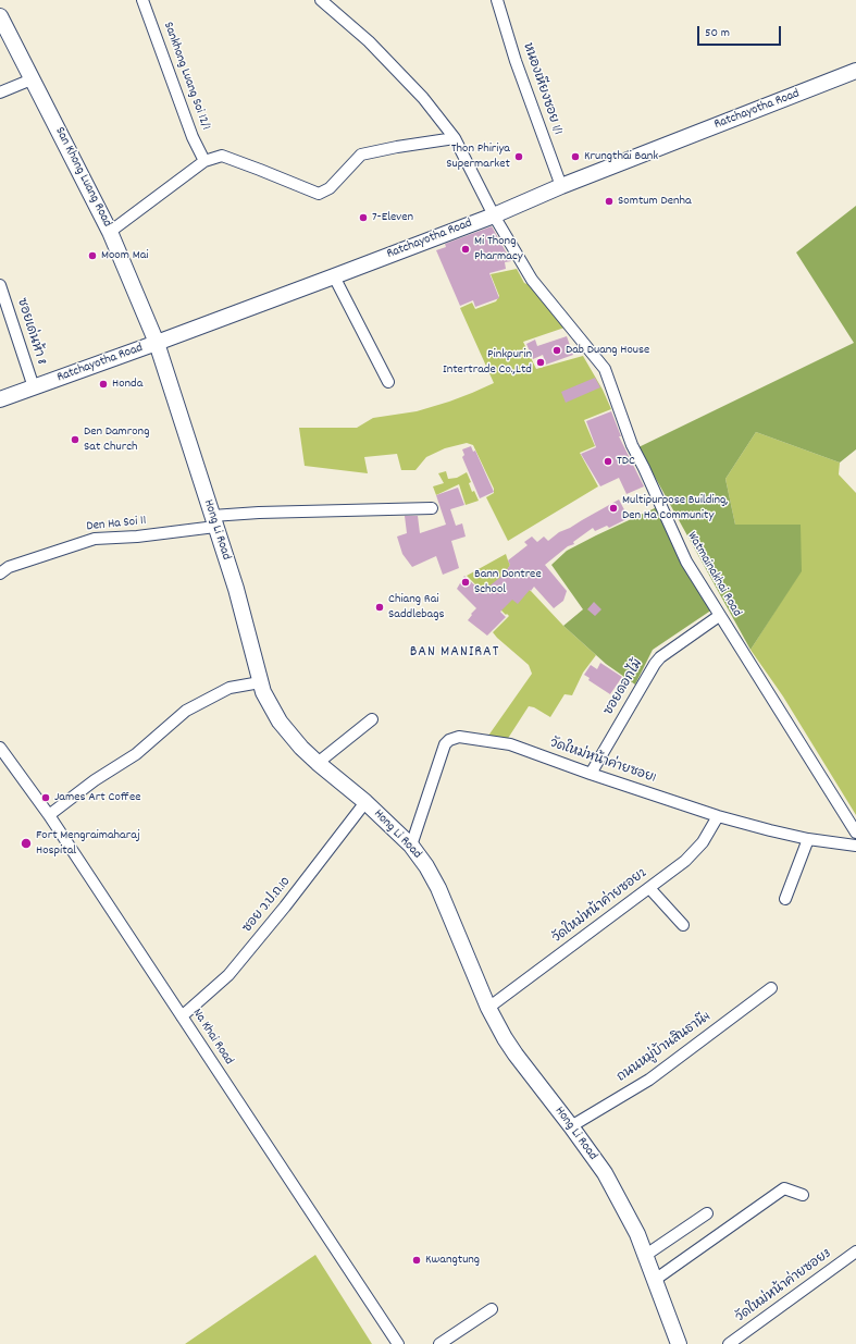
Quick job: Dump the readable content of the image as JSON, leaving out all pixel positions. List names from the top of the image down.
{
  "streets": {
    "street": [
      "Sankhong Luang Soi 12/1",
      "หนองเหียงซอย 1/1",
      "Ratchayotha Road",
      "San Khong Luang Road",
      "ซอยเด่นห้า 8",
      "Den Ha Soi 11",
      "Hong Li Road",
      "Watmainakhai Road",
      "ซอยดอกไม้",
      "วัดใหม่หน้าค่ายซอย1",
      "ซอย ว.ป.ถ.10",
      "วัดใหม่หน้าค่ายซอย2",
      "Na Khai Road",
      "ถนนหมู่บ้านสินธานี4",
      "วัดใหม่หน้าค่ายซอย3"
    ]
  },
  "crossings": [
    ["หนองเหียงซอย 1/1", "Ratchayotha Road"],
    ["Ratchayotha Road", "San Khong Luang Road"],
    ["Ratchayotha Road", "ซอยเด่นห้า 8"],
    ["Ratchayotha Road", "Hong Li Road"],
    ["Ratchayotha Road", "Watmainakhai Road"],
    ["San Khong Luang Road", "Hong Li Road"],
    ["Den Ha Soi 11", "Hong Li Road"],
    ["Hong Li Road", "วัดใหม่หน้าค่ายซอย1"],
    ["Hong Li Road", "ซอย ว.ป.ถ.10"],
    ["Hong Li Road", "วัดใหม่หน้าค่ายซอย2"],
    ["Hong Li Road", "ถนนหมู่บ้านสินธานี4"],
    ["Watmainakhai Road", "ซอยดอกไม้"],
    ["ซอยดอกไม้", "วัดใหม่หน้าค่ายซอย1"],
    ["วัดใหม่หน้าค่ายซอย1", "วัดใหม่หน้าค่ายซอย2"],
    ["ซอย ว.ป.ถ.10", "Na Khai Road"]
  ],
  "districts": ["BAN MANIRAT"],
  "places": [
    "Thon Phiriya Supermarket",
    "Krungthai Bank",
    "Somtum Denha",
    "7-Eleven",
    "Mi Thong Pharmacy",
    "Moom Mai",
    "Dab Duang House",
    "Pinkpurin Intertrade Co.,Ltd",
    "Honda",
    "Den Damrong Sat Church",
    "TDC",
    "Multipurpose Building, Den Ha Community",
    "Bann Dontree School",
    "Chiang Rai Saddlebags",
    "James Art Coffee",
    "Fort Mengraimaharaj Hospital",
    "Kwangtung"
  ],
  "scale_bar": "50 m"
}
